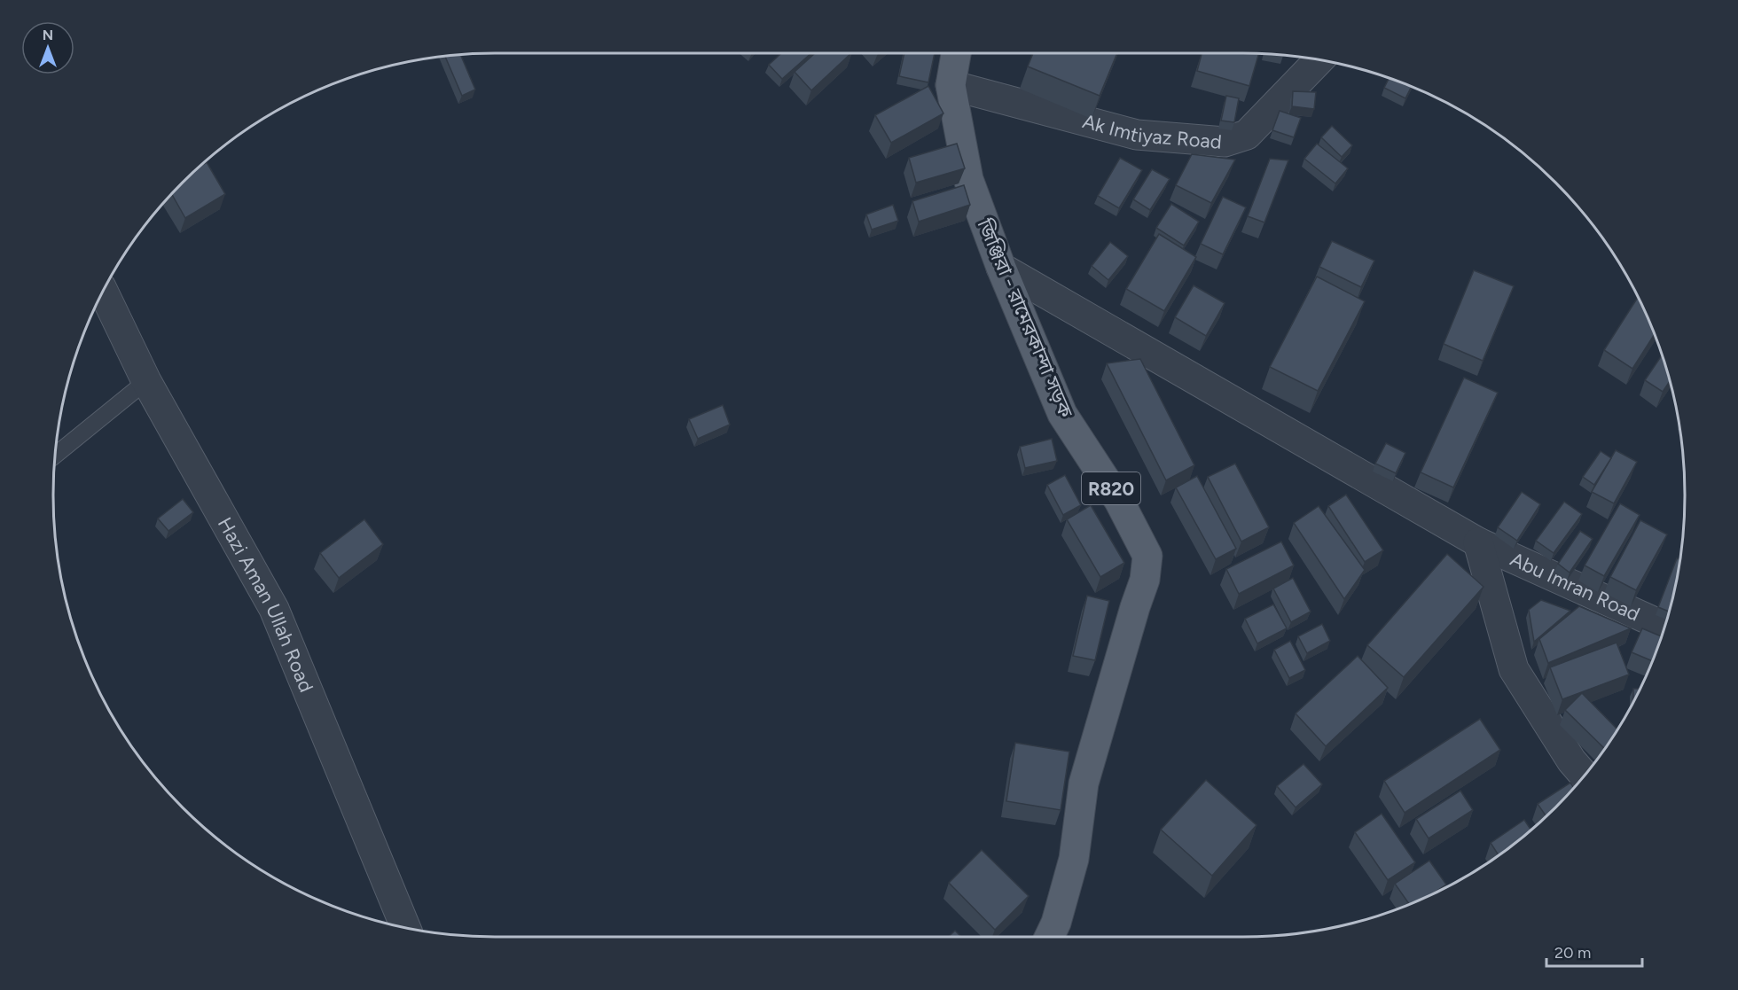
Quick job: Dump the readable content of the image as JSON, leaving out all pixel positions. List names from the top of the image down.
{
  "streets": {
    "main road": ["জিঞ্জিরা - রামেরকান্দা সড়ক", "R820"],
    "street": ["Ak Imtiyaz Road", "Abu Imran Road", "Hazi Aman Ullah Road"]
  },
  "crossings": [
    ["Ak Imtiyaz Road", "জিঞ্জিরা - রামেরকান্দা সড়ক"],
    ["জিঞ্জিরা - রামেরকান্দা সড়ক", "Abu Imran Road"]
  ],
  "scale_bar": "20 m",
  "north": "top"
}
